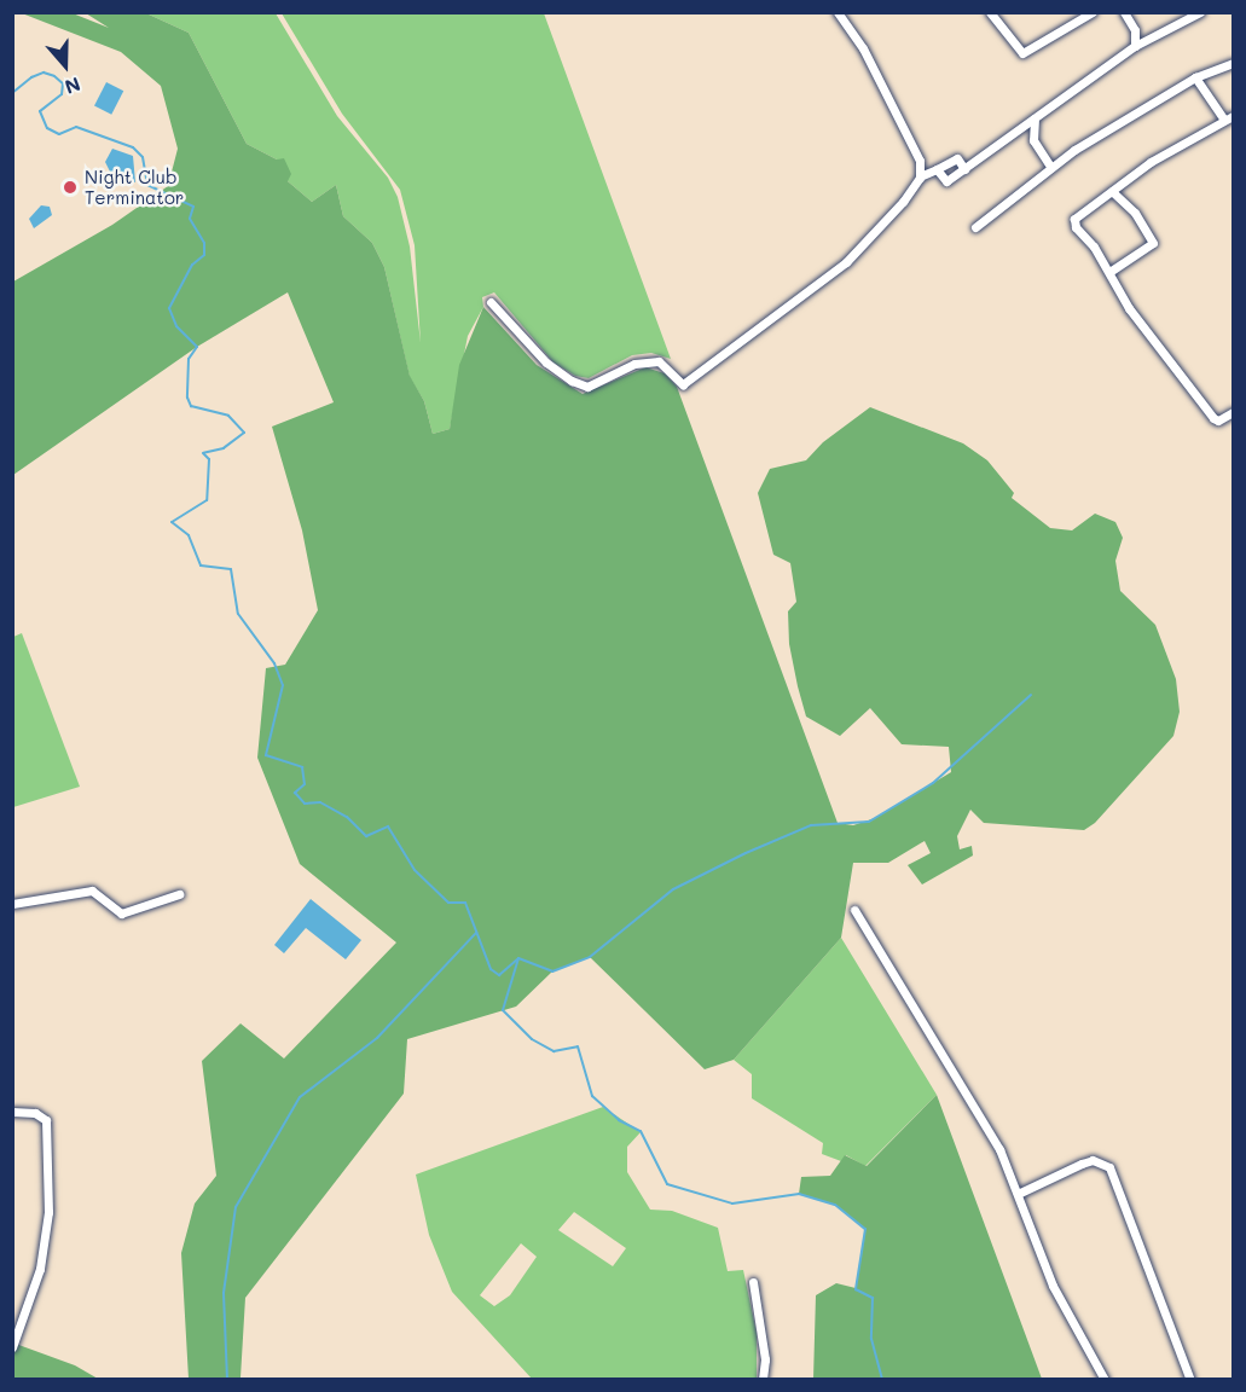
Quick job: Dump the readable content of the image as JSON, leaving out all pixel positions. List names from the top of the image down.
{
  "places": ["Night Club Terminator"],
  "north": "bottom"
}
